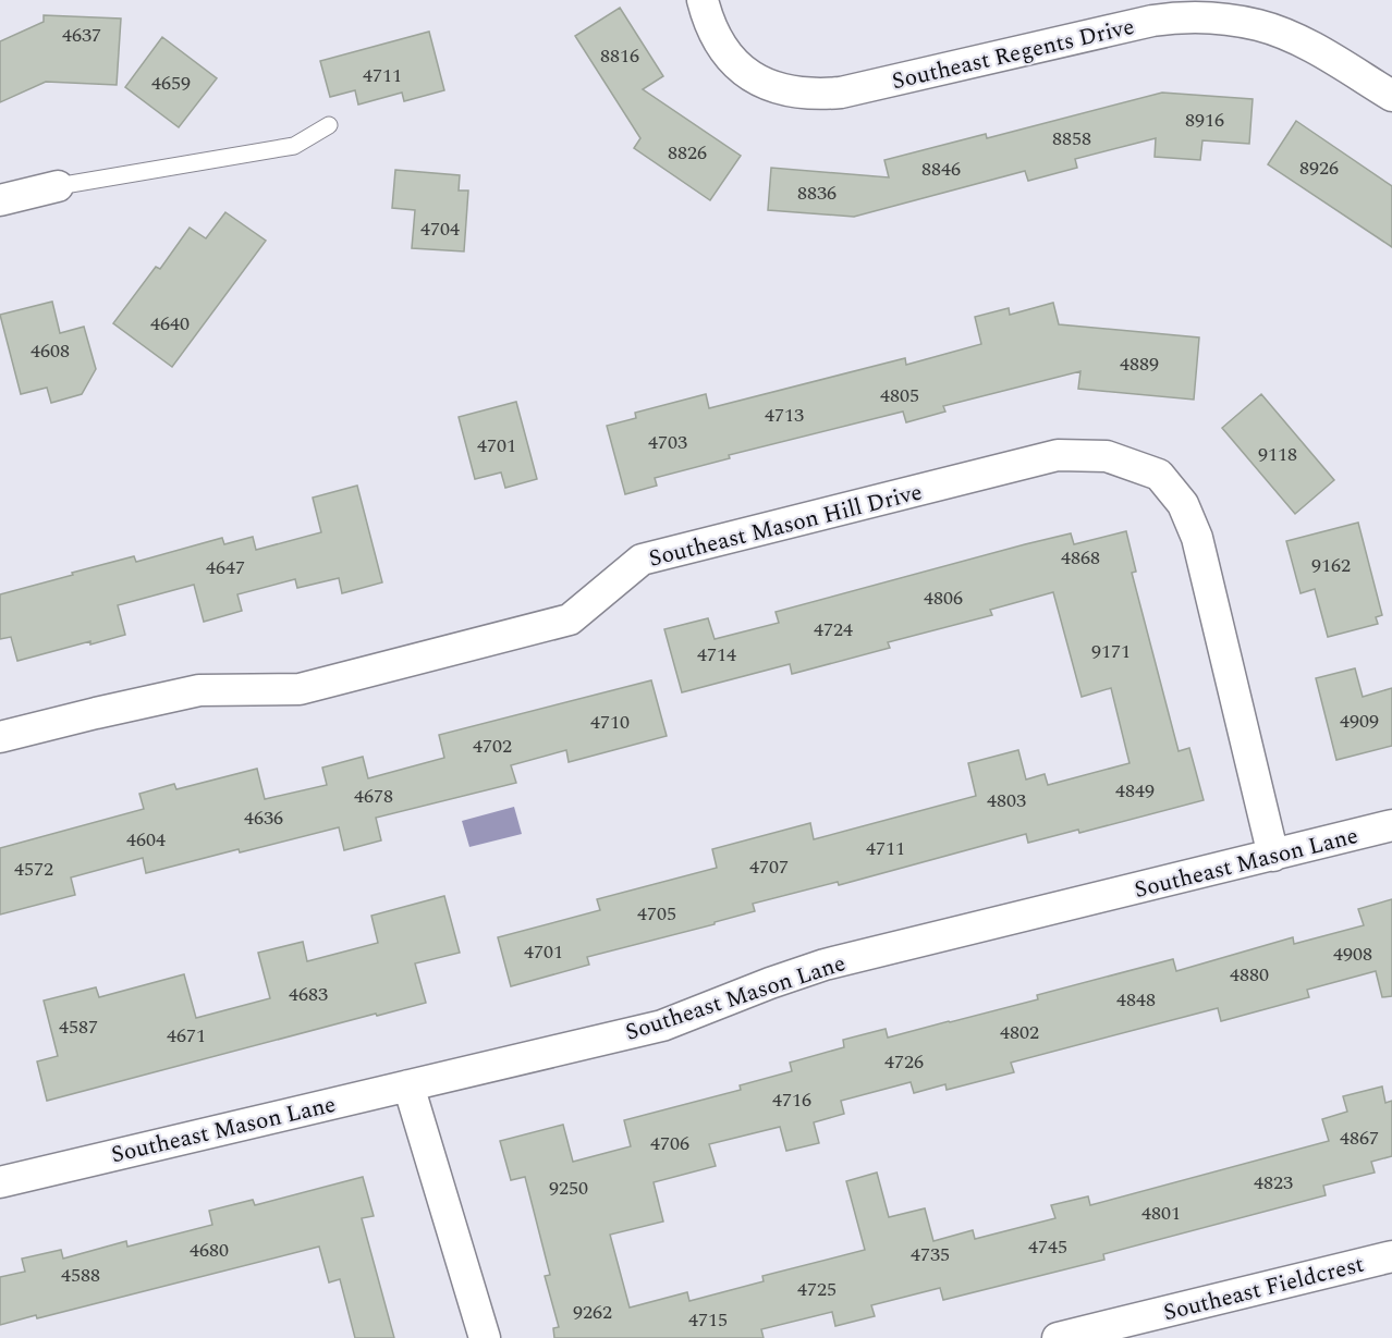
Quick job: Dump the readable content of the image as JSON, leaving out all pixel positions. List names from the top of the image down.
{
  "streets": {
    "street": [
      "Southeast Regents Drive",
      "Southeast Mason Hill Drive",
      "Southeast Mason Lane",
      "Southeast Fieldcrest"
    ]
  },
  "crossings": [
    ["Southeast Mason Hill Drive", "Southeast Mason Lane"]
  ],
  "house_numbers": [
    "4637",
    "8816",
    "4711",
    "4659",
    "8916",
    "8858",
    "8826",
    "8926",
    "8846",
    "8836",
    "4704",
    "4640",
    "4608",
    "4889",
    "4805",
    "4713",
    "4703",
    "4701",
    "9118",
    "4868",
    "9162",
    "4647",
    "4806",
    "4724",
    "9171",
    "4714",
    "4909",
    "4710",
    "4702",
    "4849",
    "4678",
    "4803",
    "4636",
    "4604",
    "4711",
    "4707",
    "4572",
    "4705",
    "4701",
    "4908",
    "4880",
    "4683",
    "4848",
    "4587",
    "4802",
    "4671",
    "4726",
    "4716",
    "4867",
    "4706",
    "4823",
    "9250",
    "4801",
    "4745",
    "4680",
    "4735",
    "4588",
    "4725",
    "9262",
    "4715"
  ]
}
